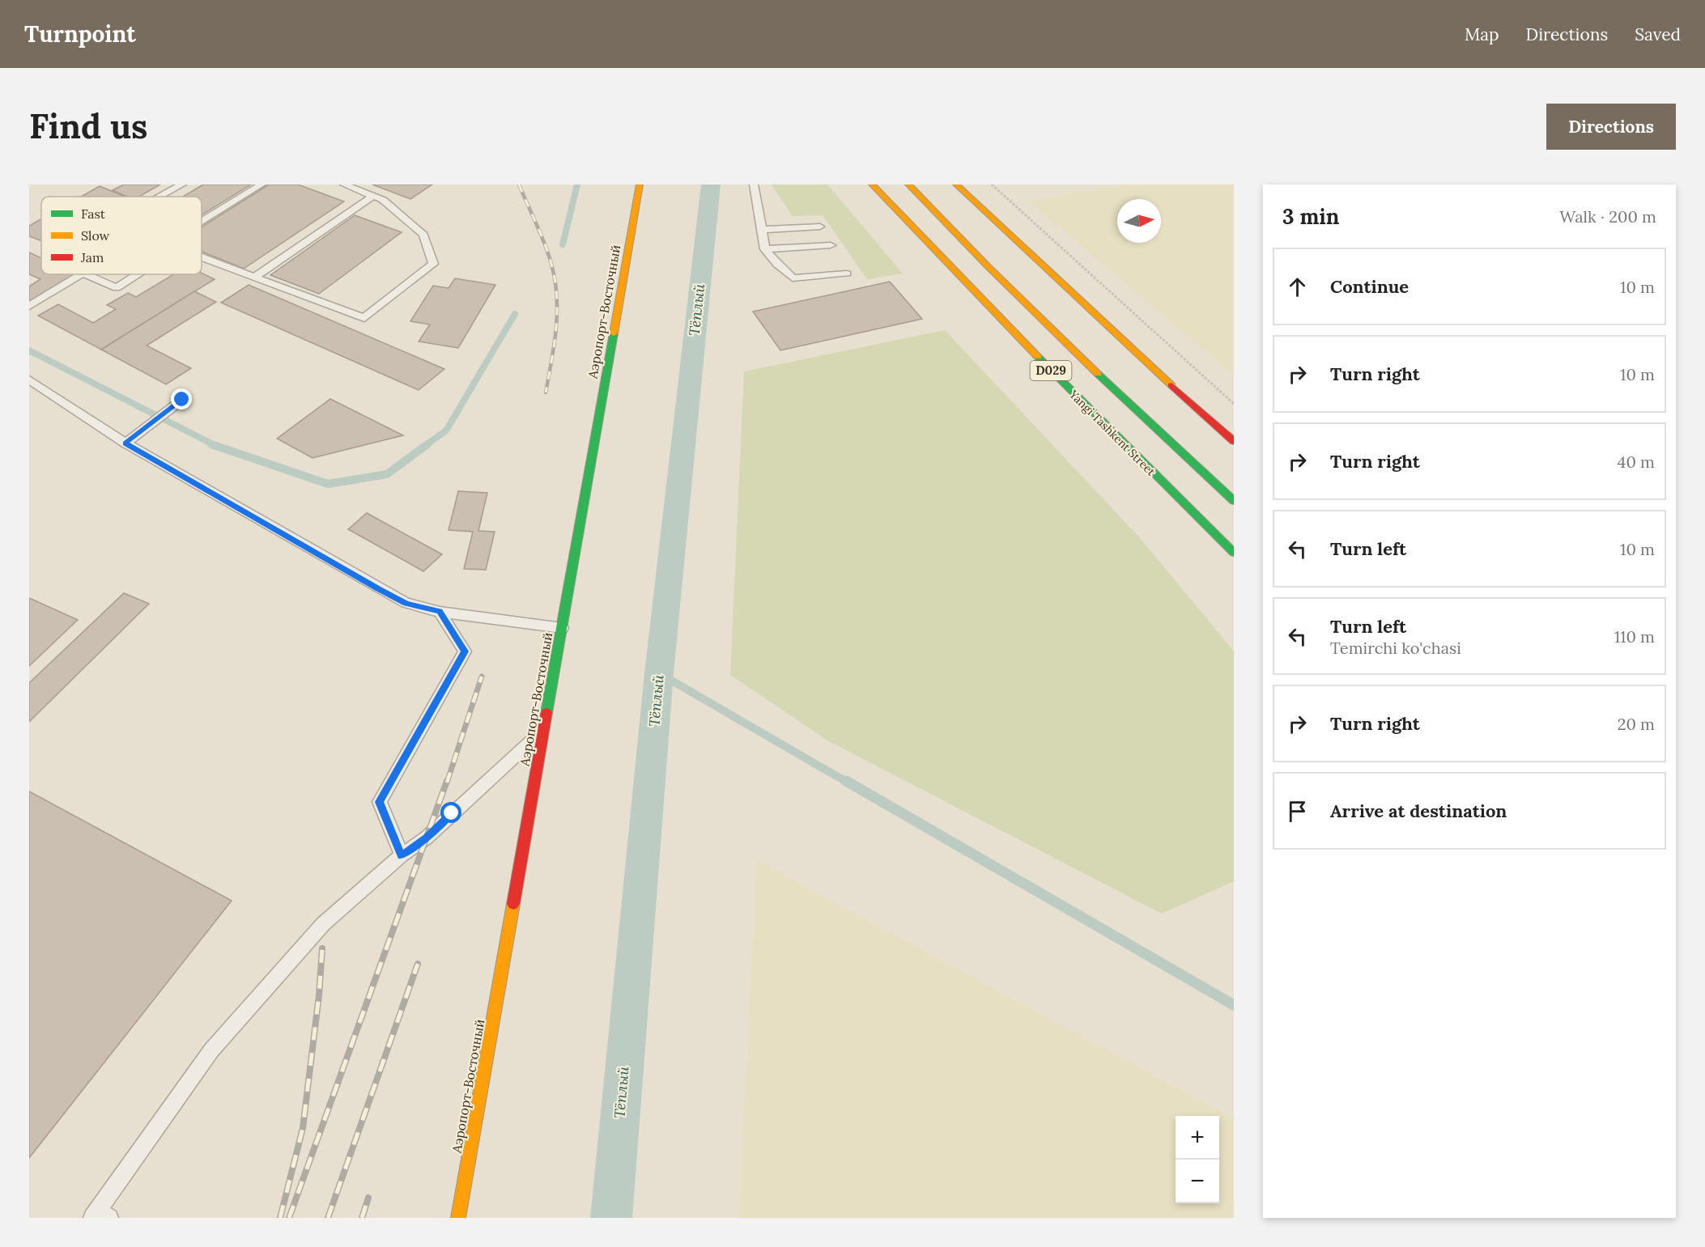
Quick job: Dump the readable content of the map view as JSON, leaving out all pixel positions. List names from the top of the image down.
{
  "streets": {
    "main road": ["Аэропорт-Восточный", "D029", "Yangi Tashkent Street"]
  },
  "water": ["Тёплый"],
  "legend": ["Fast", "Slow", "Jam"],
  "north": "right",
  "page": {
    "header": "Turnpoint",
    "nav": ["Map", "Directions", "Saved"],
    "buttons": "Directions",
    "title": "Find us",
    "heading": ["3 min", "Walk · 200 m"],
    "list": [
      ["Continue", "10 m"],
      ["Turn right", "10 m"],
      ["Turn right", "40 m"],
      ["Turn left", "10 m"],
      ["Turn left", "Temirchi ko'chasi", "110 m"],
      ["Turn right", "20 m"],
      "Arrive at destination"
    ],
    "map_buttons": ["+", "−"]
  }
}
